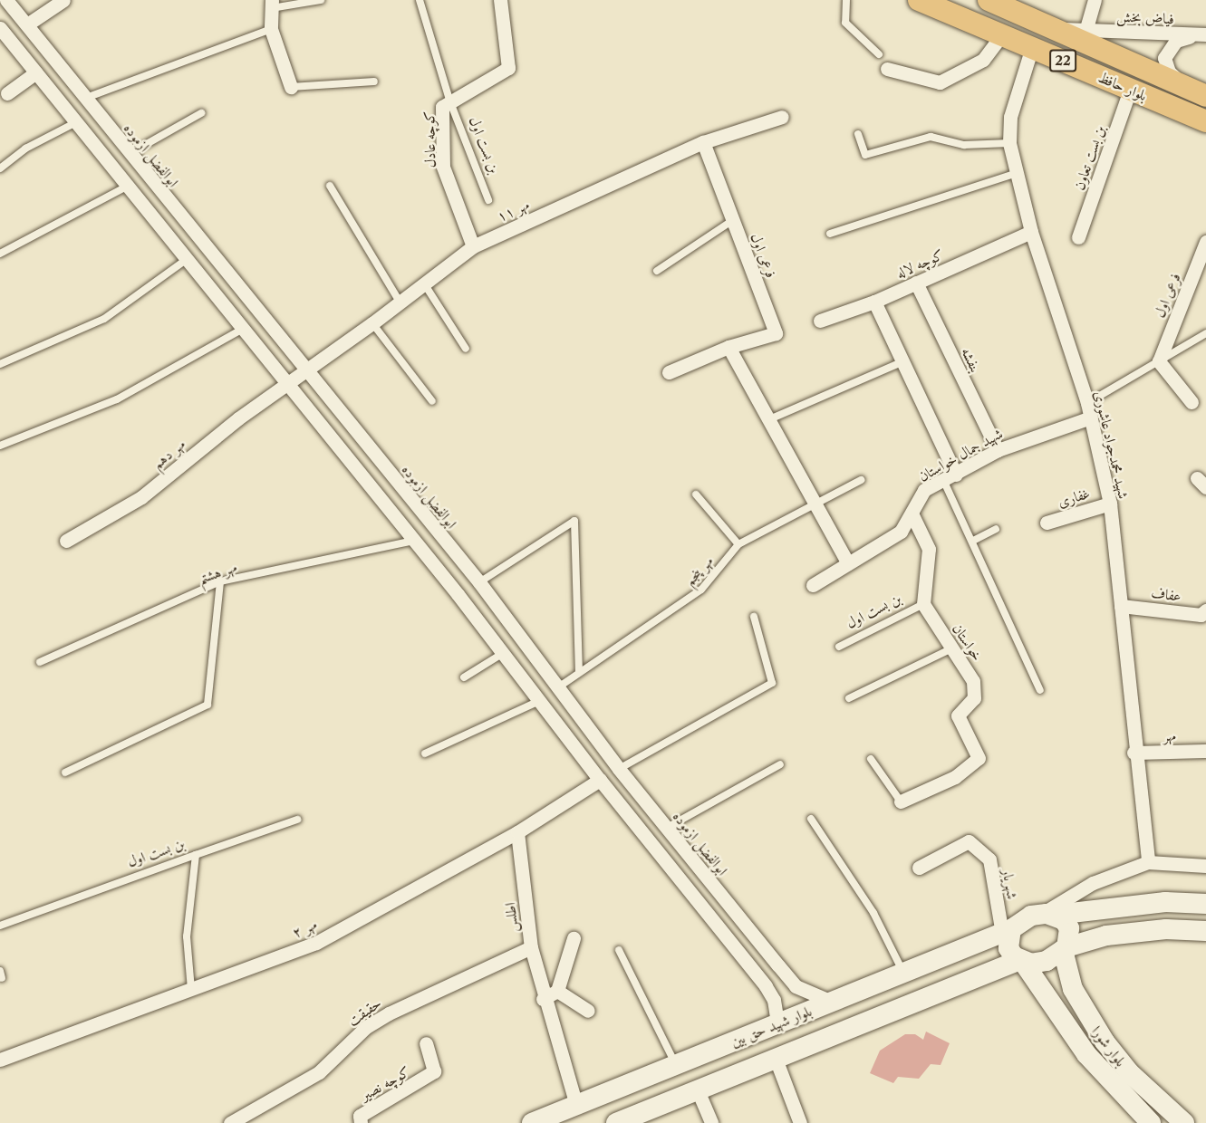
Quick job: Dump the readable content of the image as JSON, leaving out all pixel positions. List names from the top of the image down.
{
  "streets": {
    "main road": [
      "22",
      "بلوار حافظ",
      "بلوار شهید حق بین",
      "بلوار شورا"
    ],
    "street": [
      "فیاض بخش",
      "کوچه عادل",
      "ابوالفضل ازموده",
      "بن‌ بست تعاون",
      "مهر ۱۱",
      "فرعی اول",
      "کوچه لاله",
      "بنفشه",
      "شهید محمدجواد عاشوری",
      "مهر دهم",
      "شهید جمال خواستان",
      "غفاری",
      "عفاف",
      "خواستان",
      "مهر",
      "شهریار",
      "اطلس",
      "مهر ۲",
      "حقیقت",
      "کوچه نصیر"
    ],
    "lane": ["بن بست اول", "مهر پنجم", "مهر هشتم"]
  },
  "crossings": [
    ["فیاض بخش", "بلوار حافظ"],
    ["بلوار حافظ", "بن‌ بست تعاون"],
    ["بلوار حافظ", "شهید محمدجواد عاشوری"],
    ["کوچه عادل", "بن بست اول"],
    ["کوچه عادل", "مهر ۱۱"],
    ["بن بست اول", "خواستان"],
    ["بن بست اول", "مهر ۲"],
    ["ابوالفضل ازموده", "مهر ۱۱"],
    ["ابوالفضل ازموده", "مهر پنجم"],
    ["ابوالفضل ازموده", "بلوار شهید حق بین"],
    ["مهر ۱۱", "فرعی اول"],
    ["مهر ۱۱", "مهر دهم"],
    ["کوچه لاله", "بنفشه"],
    ["کوچه لاله", "شهید محمدجواد عاشوری"],
    ["بنفشه", "شهید جمال خواستان"],
    ["شهید محمدجواد عاشوری", "شهید جمال خواستان"],
    ["شهید محمدجواد عاشوری", "غفاری"],
    ["شهید محمدجواد عاشوری", "عفاف"],
    ["شهید محمدجواد عاشوری", "مهر"],
    ["شهریار", "بلوار شهید حق بین"],
    ["شهریار", "بلوار شورا"],
    ["اطلس", "مهر ۲"],
    ["اطلس", "حقیقت"],
    ["اطلس", "بلوار شهید حق بین"],
    ["بلوار شهید حق بین", "بلوار شورا"]
  ]
}
